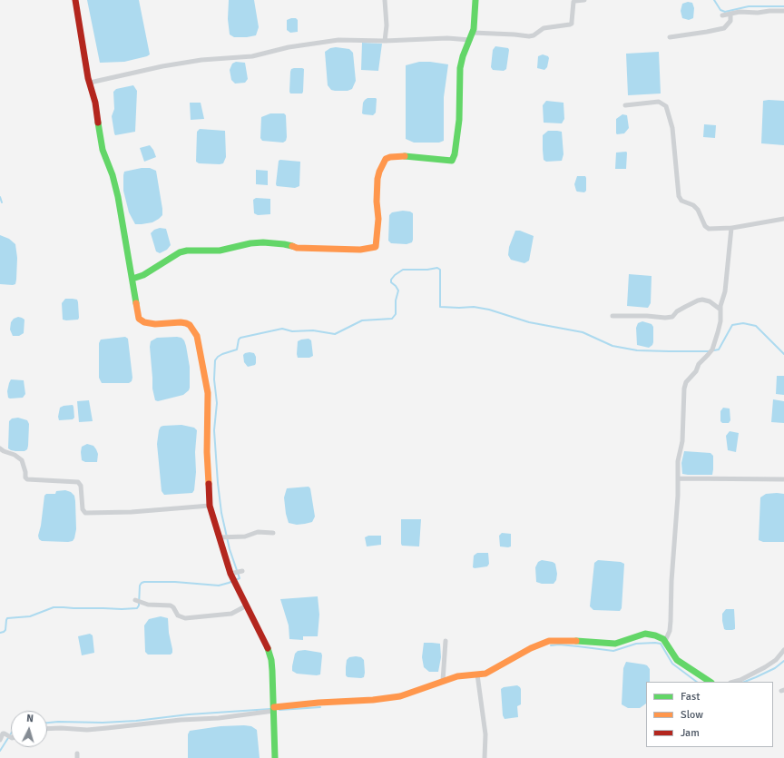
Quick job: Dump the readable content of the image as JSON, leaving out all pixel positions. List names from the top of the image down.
{
  "legend": ["Fast", "Slow", "Jam"],
  "north": "top"
}
